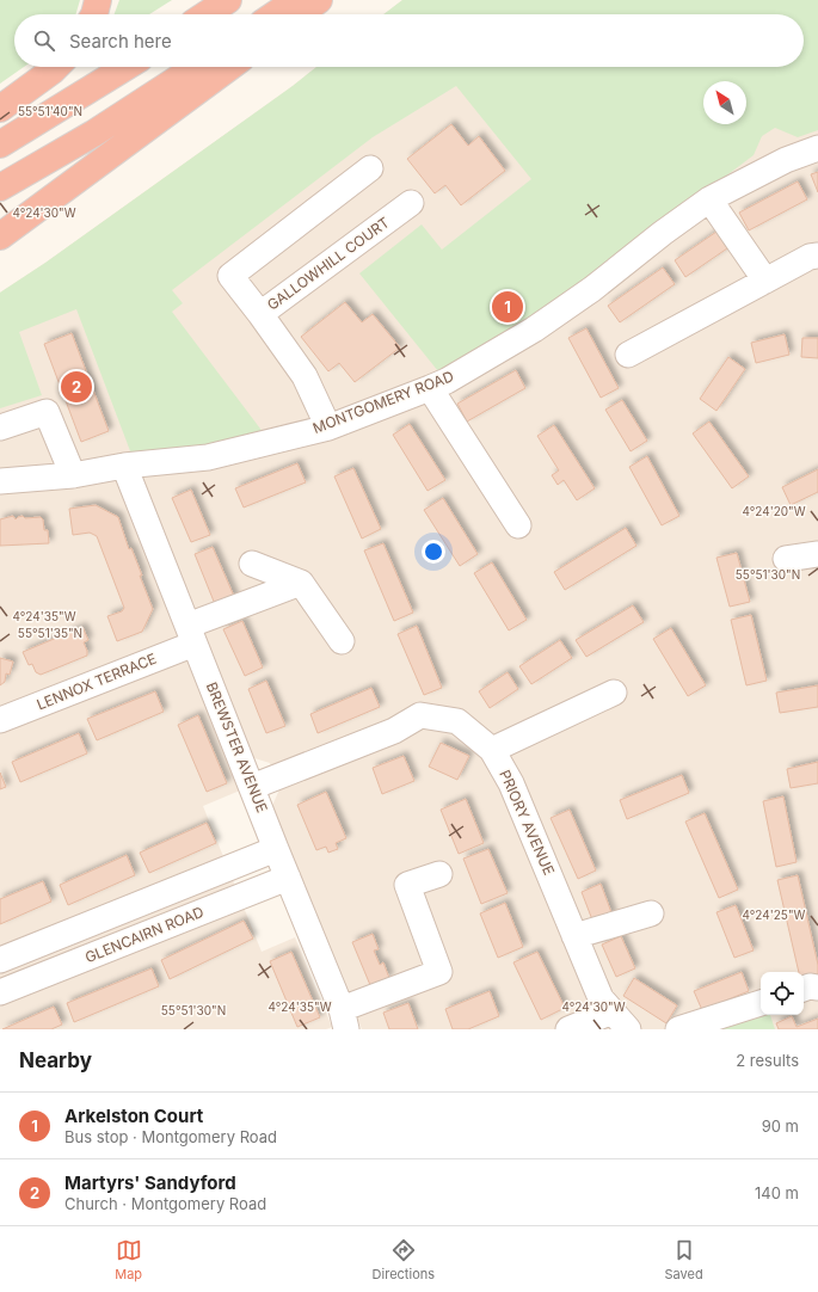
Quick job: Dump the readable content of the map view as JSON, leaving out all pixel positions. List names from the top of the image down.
{
  "streets": {
    "street": [
      "GALLOWHILL COURT",
      "MONTGOMERY ROAD",
      "LENNOX TERRACE",
      "BREWSTER AVENUE",
      "PRIORY AVENUE",
      "GLENCAIRN ROAD"
    ]
  },
  "crossings": [
    ["GALLOWHILL COURT", "MONTGOMERY ROAD"],
    ["MONTGOMERY ROAD", "BREWSTER AVENUE"],
    ["LENNOX TERRACE", "BREWSTER AVENUE"],
    ["BREWSTER AVENUE", "PRIORY AVENUE"],
    ["BREWSTER AVENUE", "GLENCAIRN ROAD"]
  ],
  "north": "top left",
  "page": {
    "search": "Search here",
    "pins": ["1", "2"],
    "heading": ["Nearby", "2 results"],
    "list": [
      {
        "mark": "1",
        "name": "Arkelston Court",
        "note": "Bus stop · Montgomery Road",
        "value": "90 m"
      },
      {
        "mark": "2",
        "name": "Martyrs' Sandyford",
        "note": "Church · Montgomery Road",
        "value": "140 m"
      }
    ],
    "nav": ["Map", "Directions", "Saved"]
  },
  "coordinates": [
    "55°51'40\"N",
    "4°24'30\"W",
    "4°24'20\"W",
    "55°51'30\"N",
    "4°24'35\"W",
    "55°51'35\"N",
    "4°24'25\"W"
  ]
}
